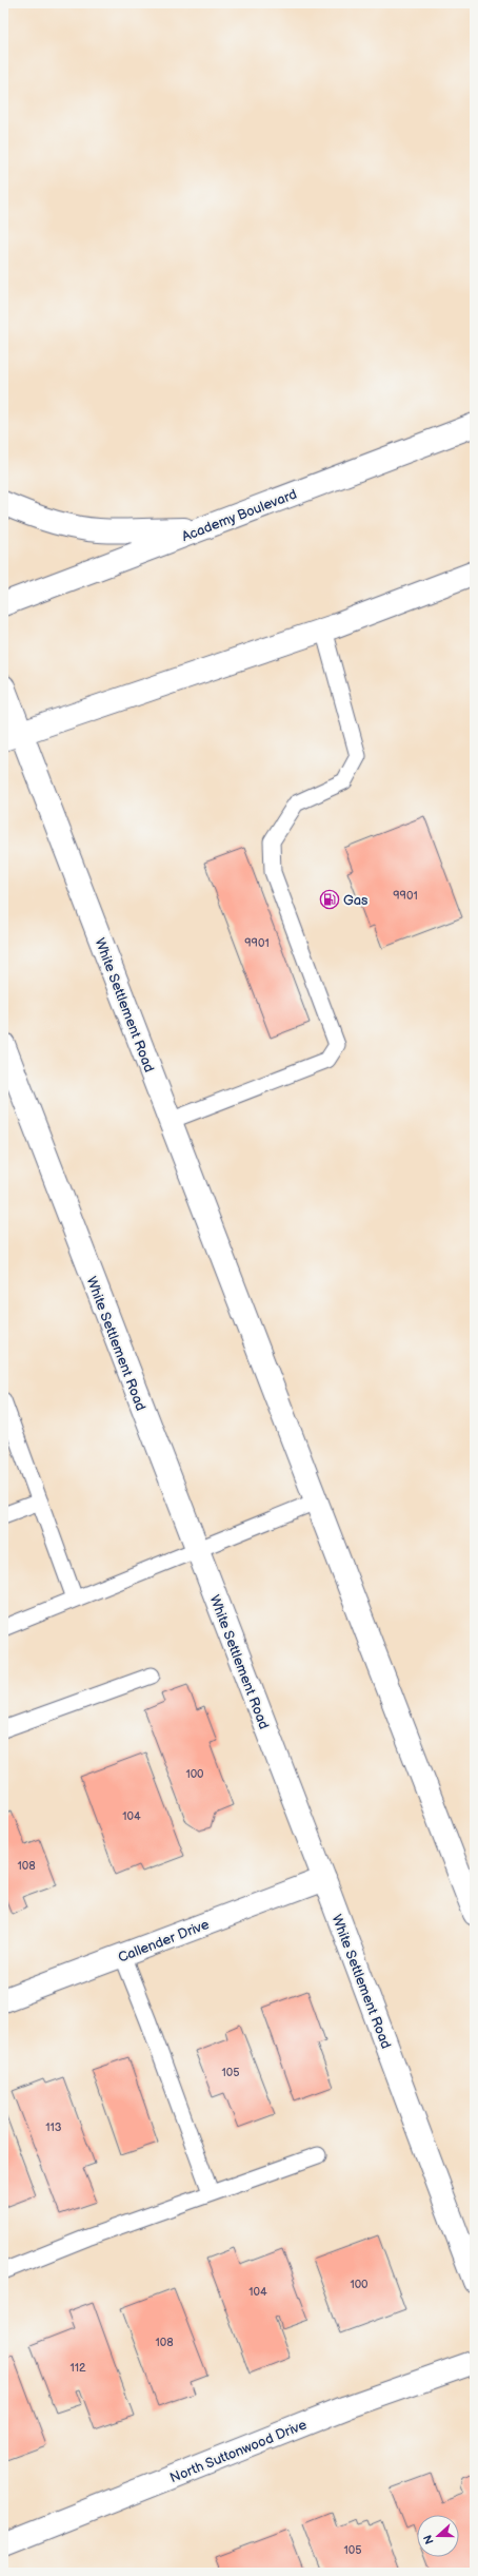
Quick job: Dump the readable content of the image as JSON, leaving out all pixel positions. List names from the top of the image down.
{
  "streets": {
    "main road": [
      "Academy Boulevard",
      "White Settlement Road",
      "Callender Drive",
      "North Suttonwood Drive"
    ]
  },
  "crossings": [
    ["White Settlement Road", "Callender Drive"]
  ],
  "places": {
    "fuel station": ["Gas"]
  },
  "house_numbers": [
    "9901",
    "9901",
    "100",
    "104",
    "108",
    "105",
    "113",
    "100",
    "104",
    "108",
    "112",
    "105"
  ],
  "north": "left"
}
